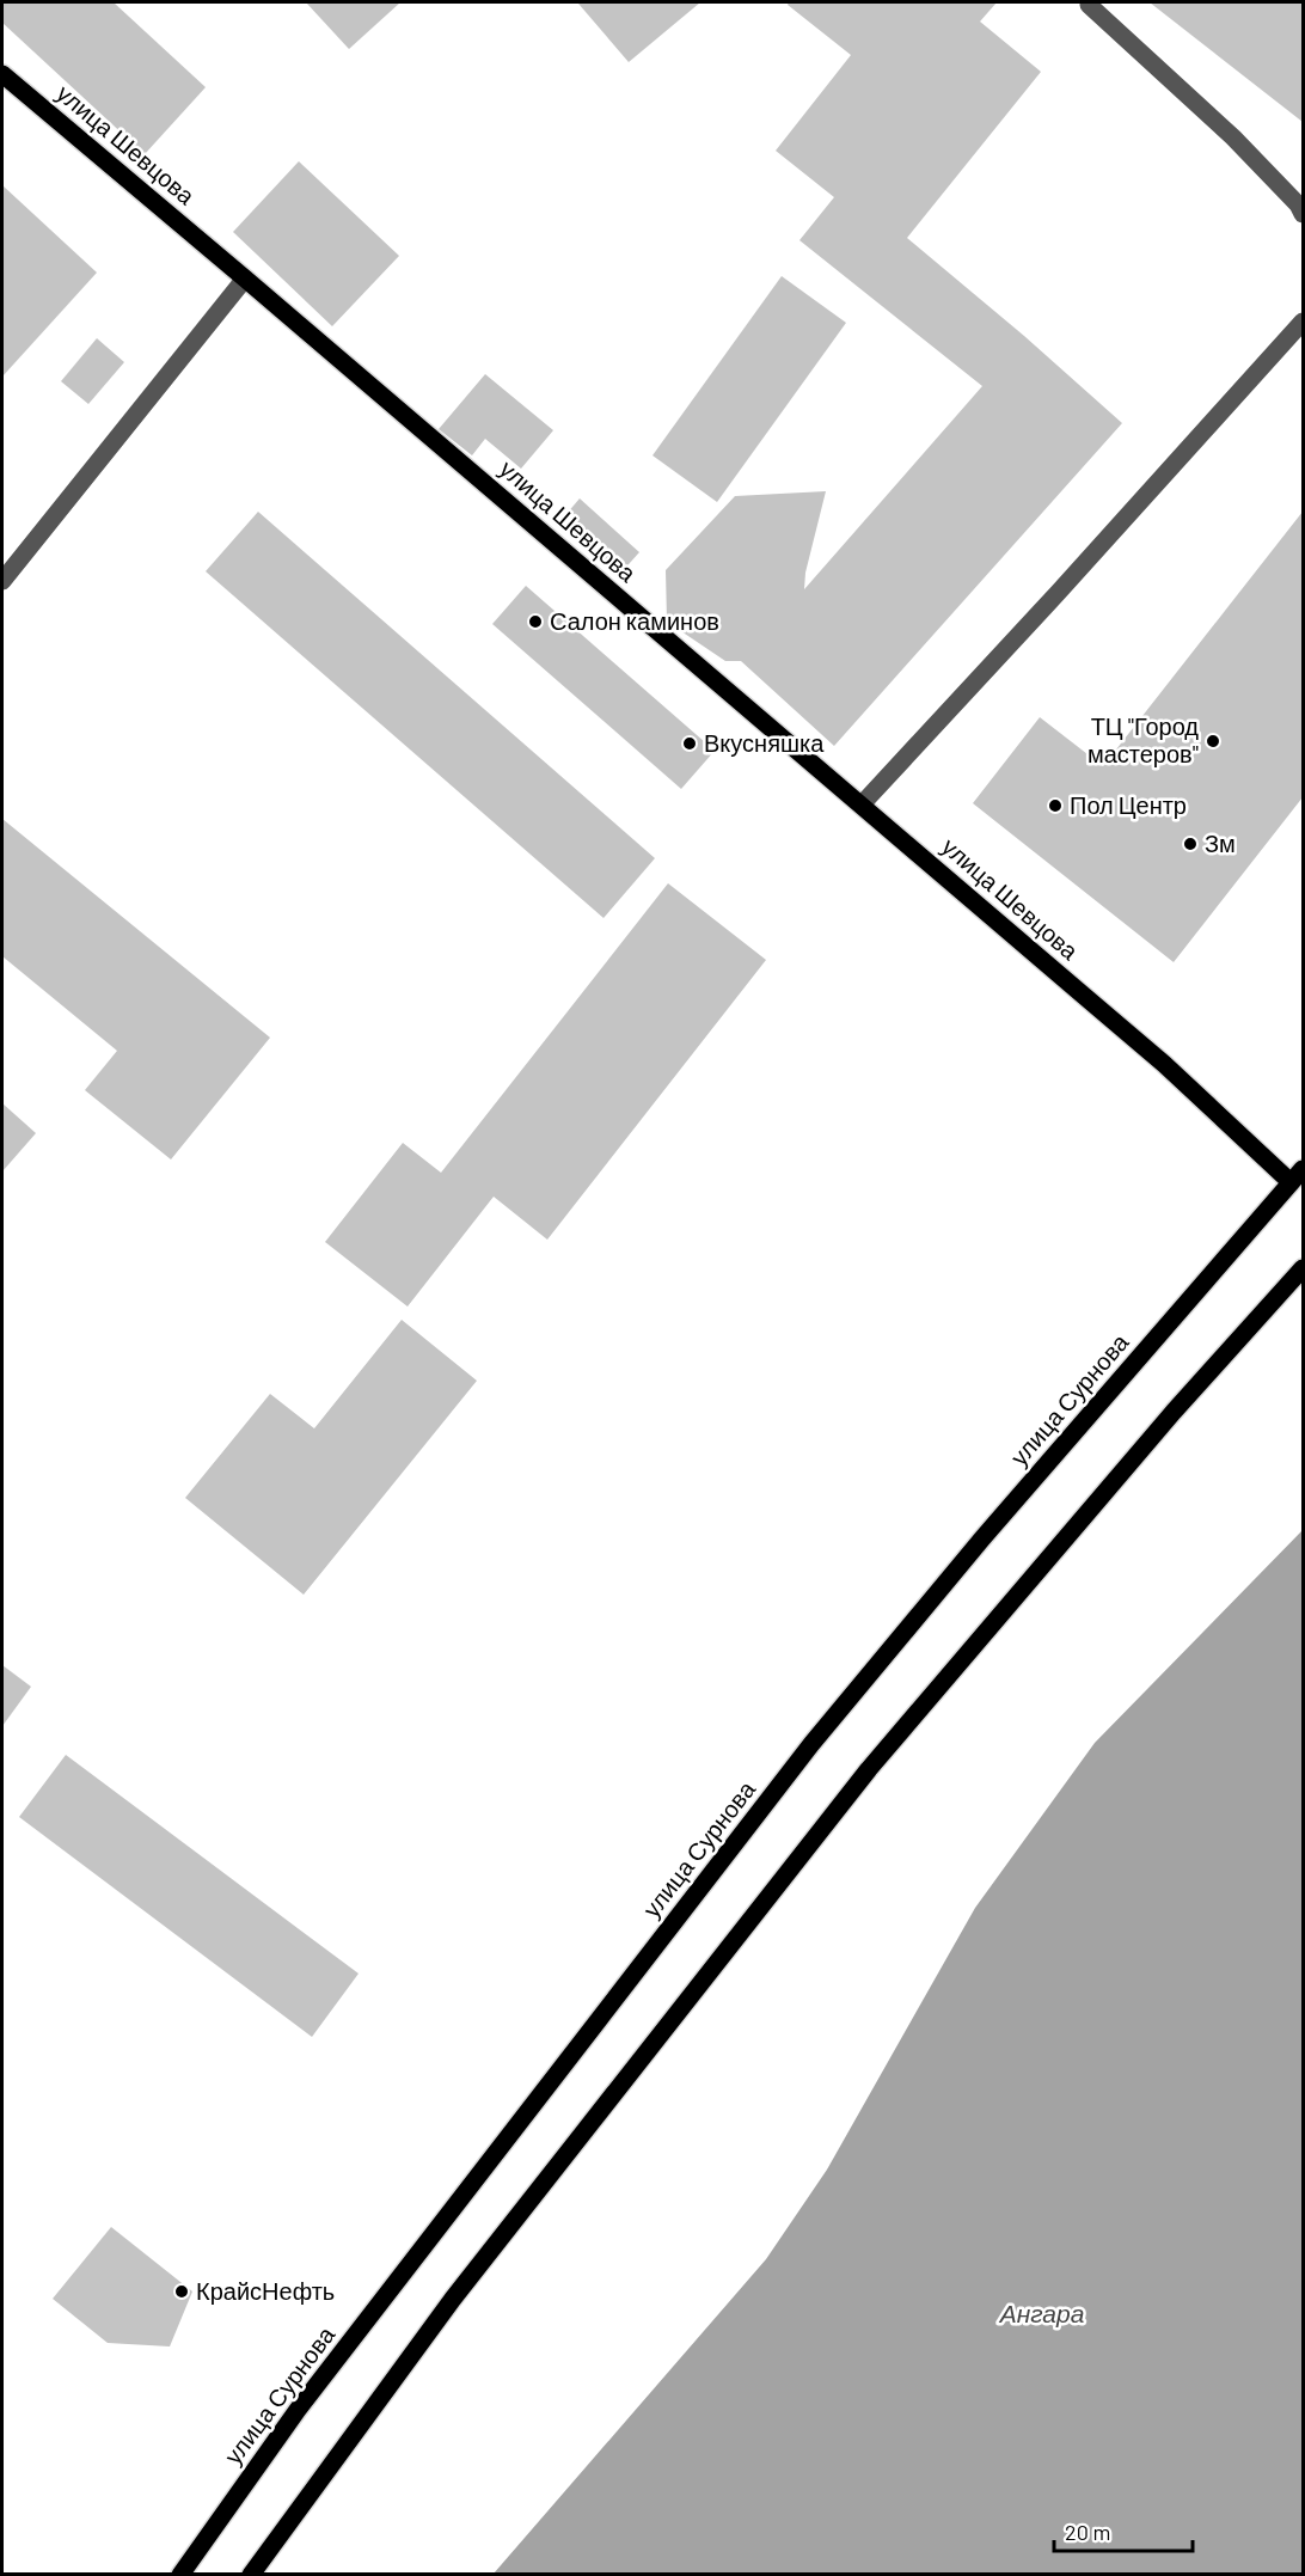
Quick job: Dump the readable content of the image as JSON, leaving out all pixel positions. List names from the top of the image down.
{
  "streets": {
    "main road": ["улица Шевцова", "улица Сурнова"]
  },
  "crossings": [
    ["улица Шевцова", "улица Сурнова"]
  ],
  "water": ["Ангара"],
  "places": [
    "Салон каминов",
    "ТЦ \"Город мастеров\"",
    "Вкусняшка",
    "Пол Центр",
    "Зм",
    "КрайсНефть"
  ],
  "scale_bar": "20 m"
}
